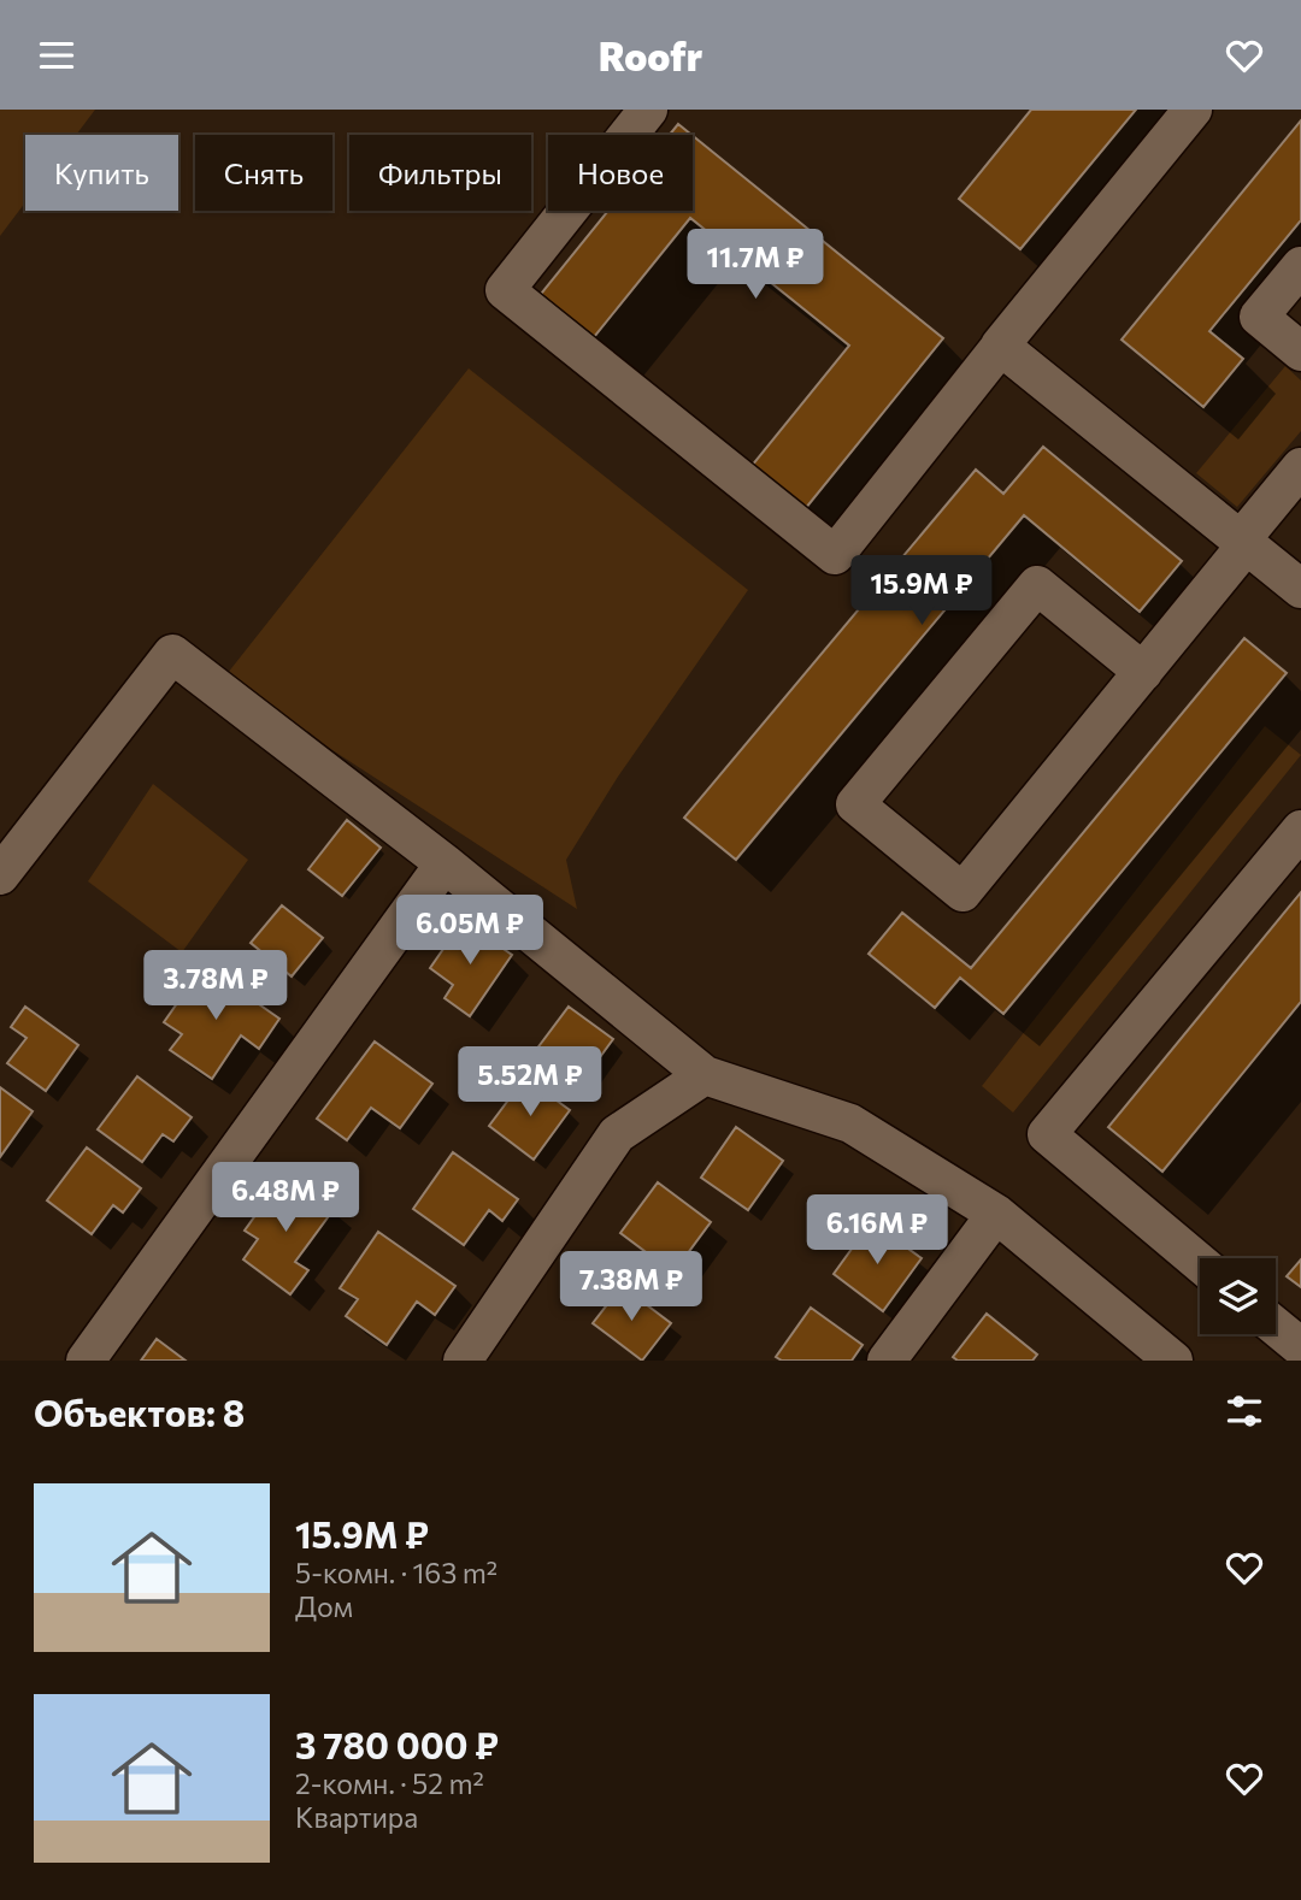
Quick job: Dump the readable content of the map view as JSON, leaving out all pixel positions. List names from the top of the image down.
{
  "page": {
    "header": "Roofr",
    "chip": [
      "Купить",
      "Снять",
      "Фильтры",
      "Новое"
    ],
    "price": [
      "11.7M ₽",
      "15.9M ₽",
      "6.05M ₽",
      "3.78M ₽",
      "5.52M ₽",
      "6.48M ₽",
      "6.16M ₽",
      "7.38M ₽"
    ],
    "heading": "Объектов: 8",
    "list": [
      {
        "name": "15.9M ₽",
        "note": "5-комн. · 163 m² · Дом"
      },
      {
        "name": "3 780 000 ₽",
        "note": "2-комн. · 52 m² · Квартира"
      }
    ]
  }
}
